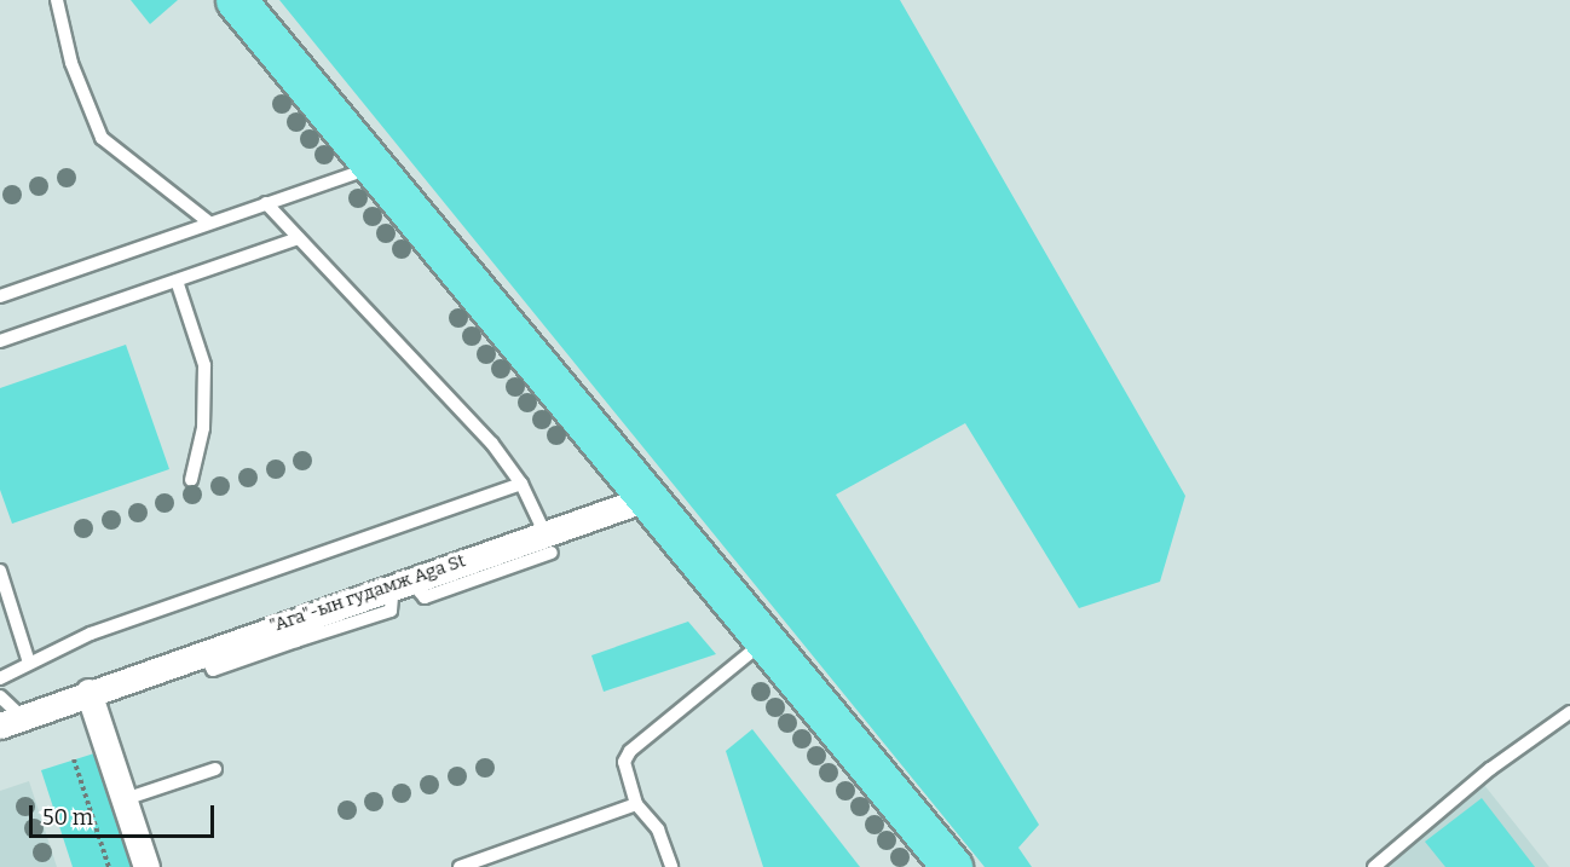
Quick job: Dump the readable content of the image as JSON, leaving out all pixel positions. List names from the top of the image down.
{
  "streets": {
    "street": ["\"Ага\"-ын гудамж Aga St"]
  },
  "scale_bar": "50 m"
}
